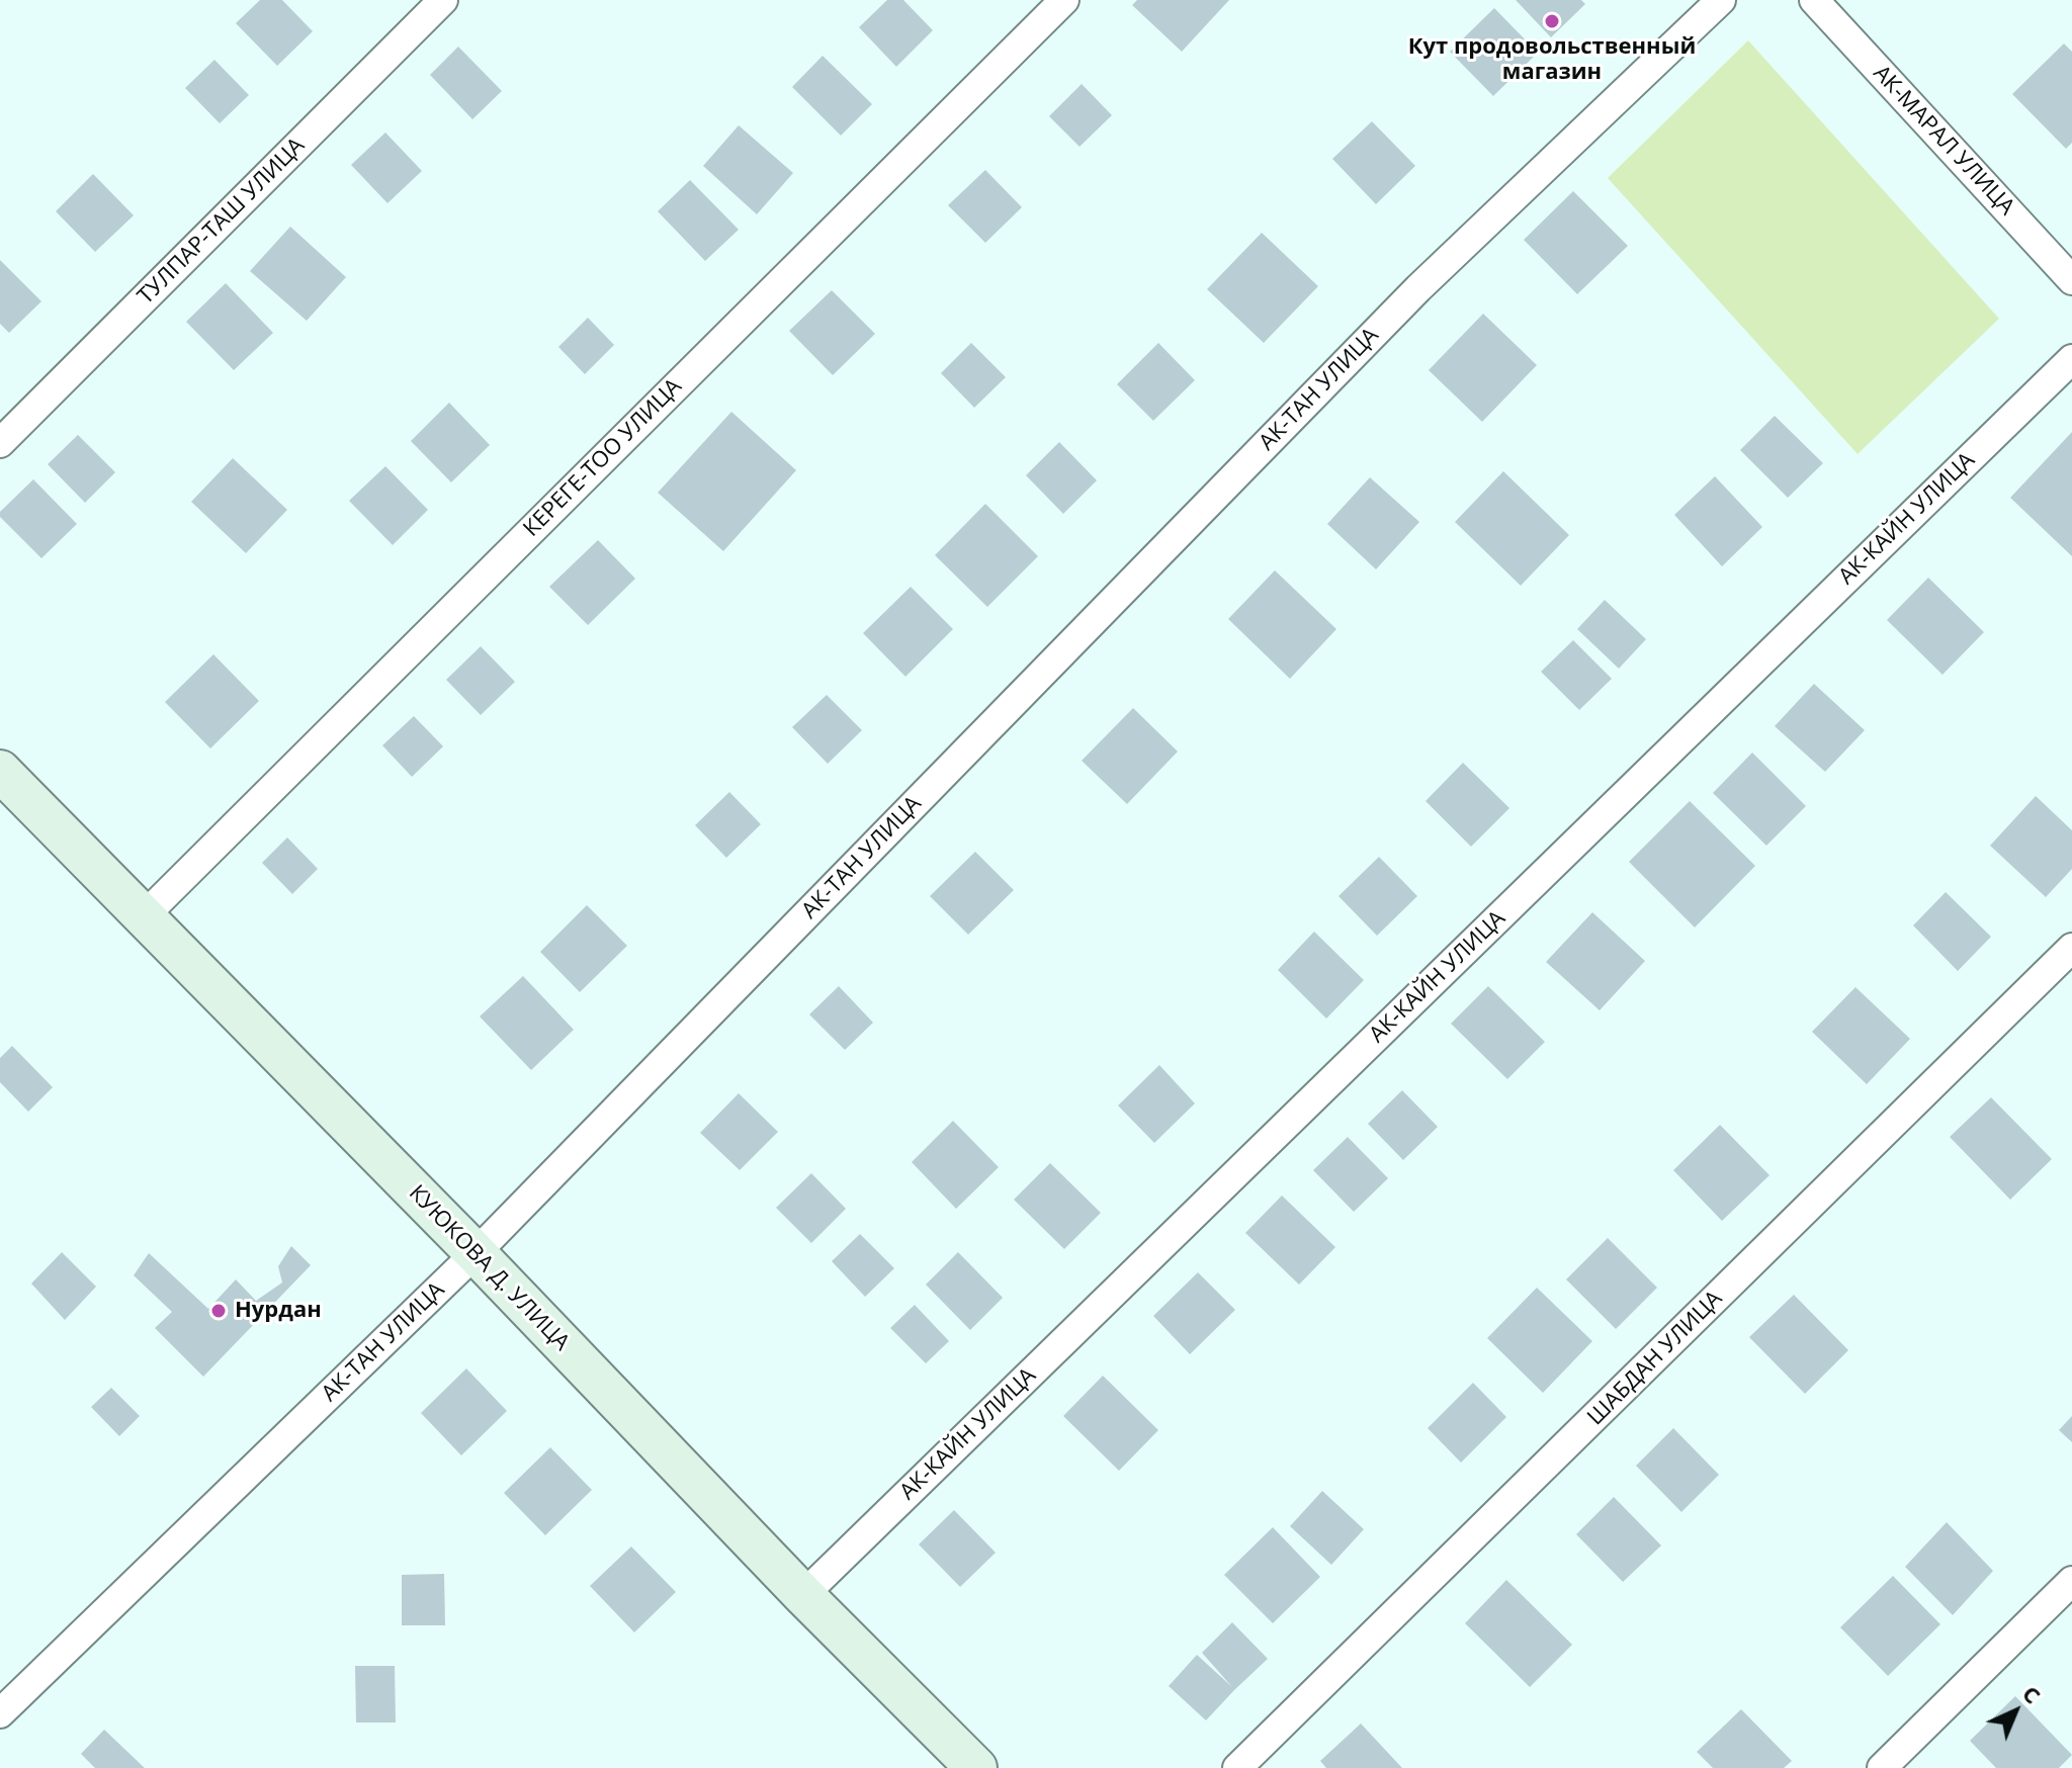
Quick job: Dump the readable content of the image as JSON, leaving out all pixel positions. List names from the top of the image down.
{
  "streets": {
    "street": [
      "АК-МАРАЛ УЛИЦА",
      "ТУЛПАР-ТАШ УЛИЦА",
      "АК-ТАН УЛИЦА",
      "КЕРЕГЕ-ТОО УЛИЦА",
      "АК-КАЙН УЛИЦА",
      "КУЮКОВА Д. УЛИЦА",
      "ШАБДАН УЛИЦА"
    ]
  },
  "crossings": [
    ["АК-ТАН УЛИЦА", "КУЮКОВА Д. УЛИЦА"],
    ["КЕРЕГЕ-ТОО УЛИЦА", "КУЮКОВА Д. УЛИЦА"],
    ["АК-КАЙН УЛИЦА", "КУЮКОВА Д. УЛИЦА"]
  ],
  "places": ["Кут продовольственный магазин", "Нурдан"],
  "north": "top right"
}
